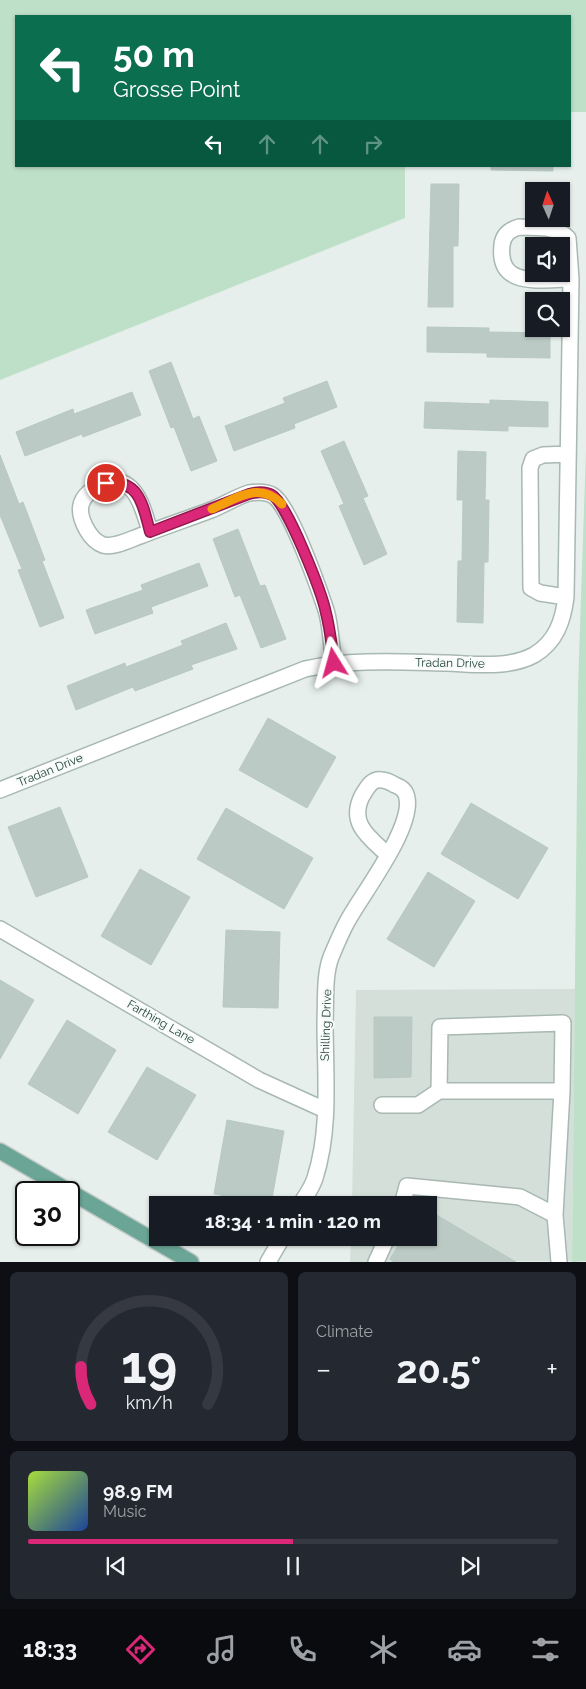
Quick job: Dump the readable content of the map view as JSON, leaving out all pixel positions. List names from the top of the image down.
{
  "streets": {
    "street": ["Tradan Drive", "Farthing Lane", "Shilling Drive"]
  },
  "crossings": [
    ["Farthing Lane", "Shilling Drive"]
  ],
  "north": "top",
  "page": {
    "turn": ["50 m", "Grosse Point"],
    "limit": "30",
    "trip": "18:34 · 1 min · 120 m",
    "tile": "Climate",
    "heat": ["−", "20.5°", "+"],
    "song": ["98.9 FM", "Music"],
    "tabs": "18:33",
    "gauge": ["19", "km/h"]
  }
}
